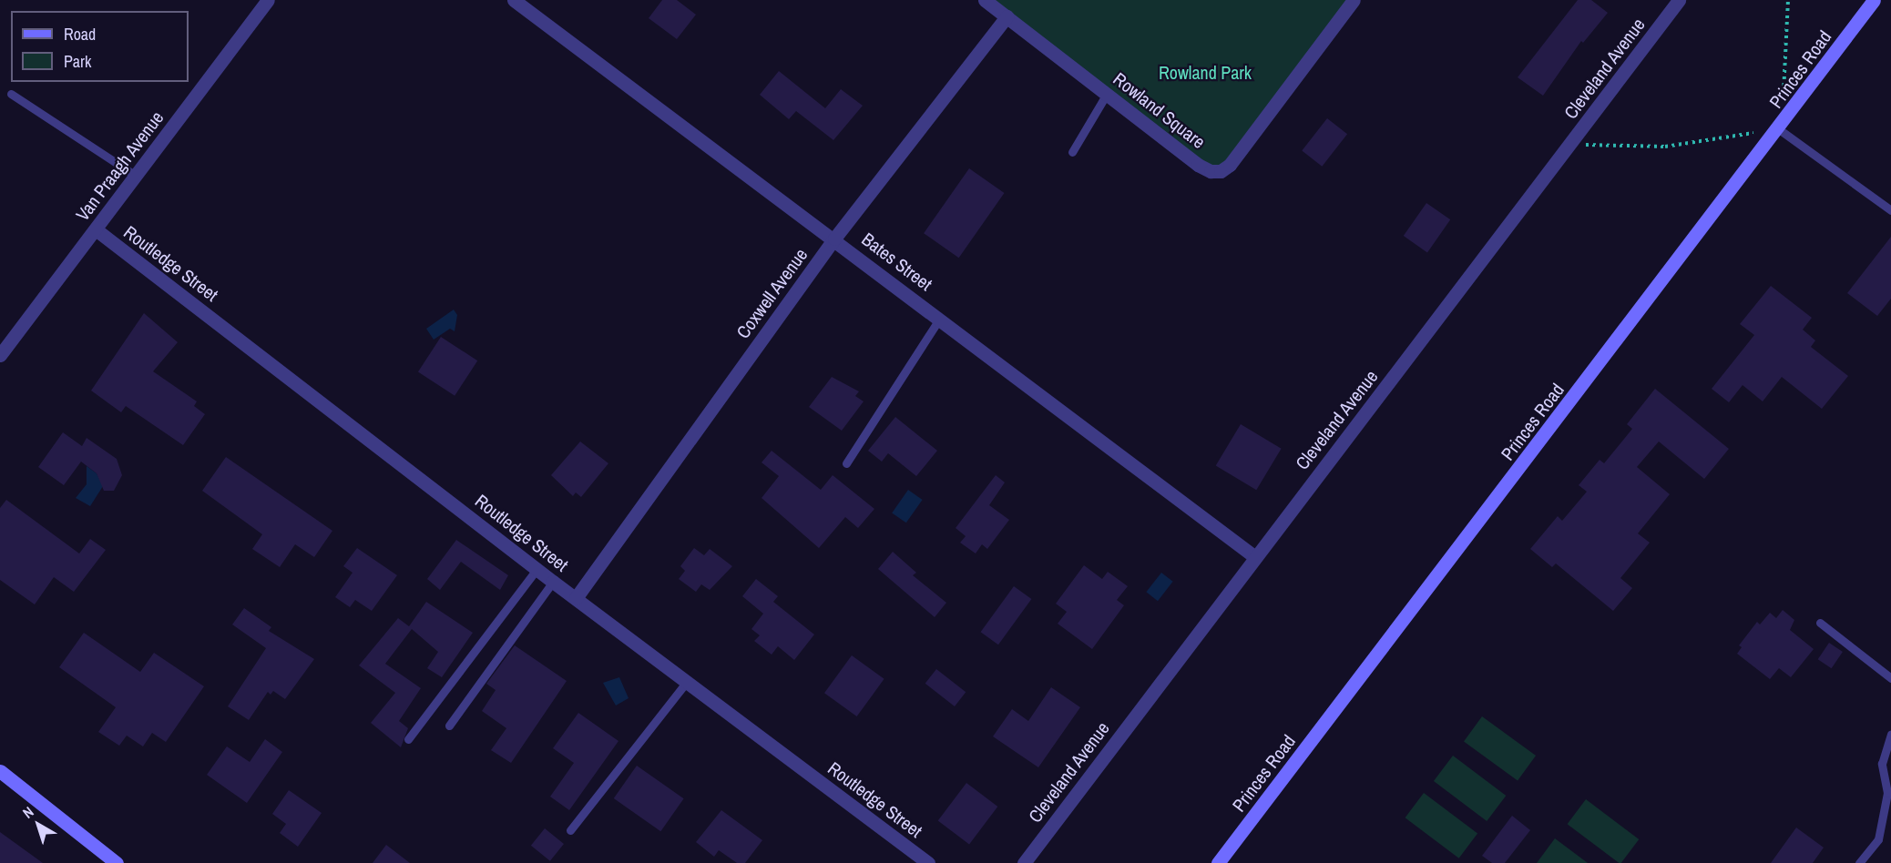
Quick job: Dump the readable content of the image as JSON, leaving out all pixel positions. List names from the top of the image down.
{
  "streets": {
    "main road": ["Princes Road"],
    "street": [
      "Cleveland Avenue",
      "Rowland Square",
      "Van Praagh Avenue",
      "Bates Street",
      "Routledge Street",
      "Coxwell Avenue"
    ]
  },
  "crossings": [
    ["Cleveland Avenue", "Bates Street"],
    ["Rowland Square", "Coxwell Avenue"],
    ["Van Praagh Avenue", "Routledge Street"],
    ["Bates Street", "Coxwell Avenue"],
    ["Routledge Street", "Coxwell Avenue"]
  ],
  "parks": ["Rowland Park"],
  "legend": ["Road", "Park"],
  "north": "top left"
}
